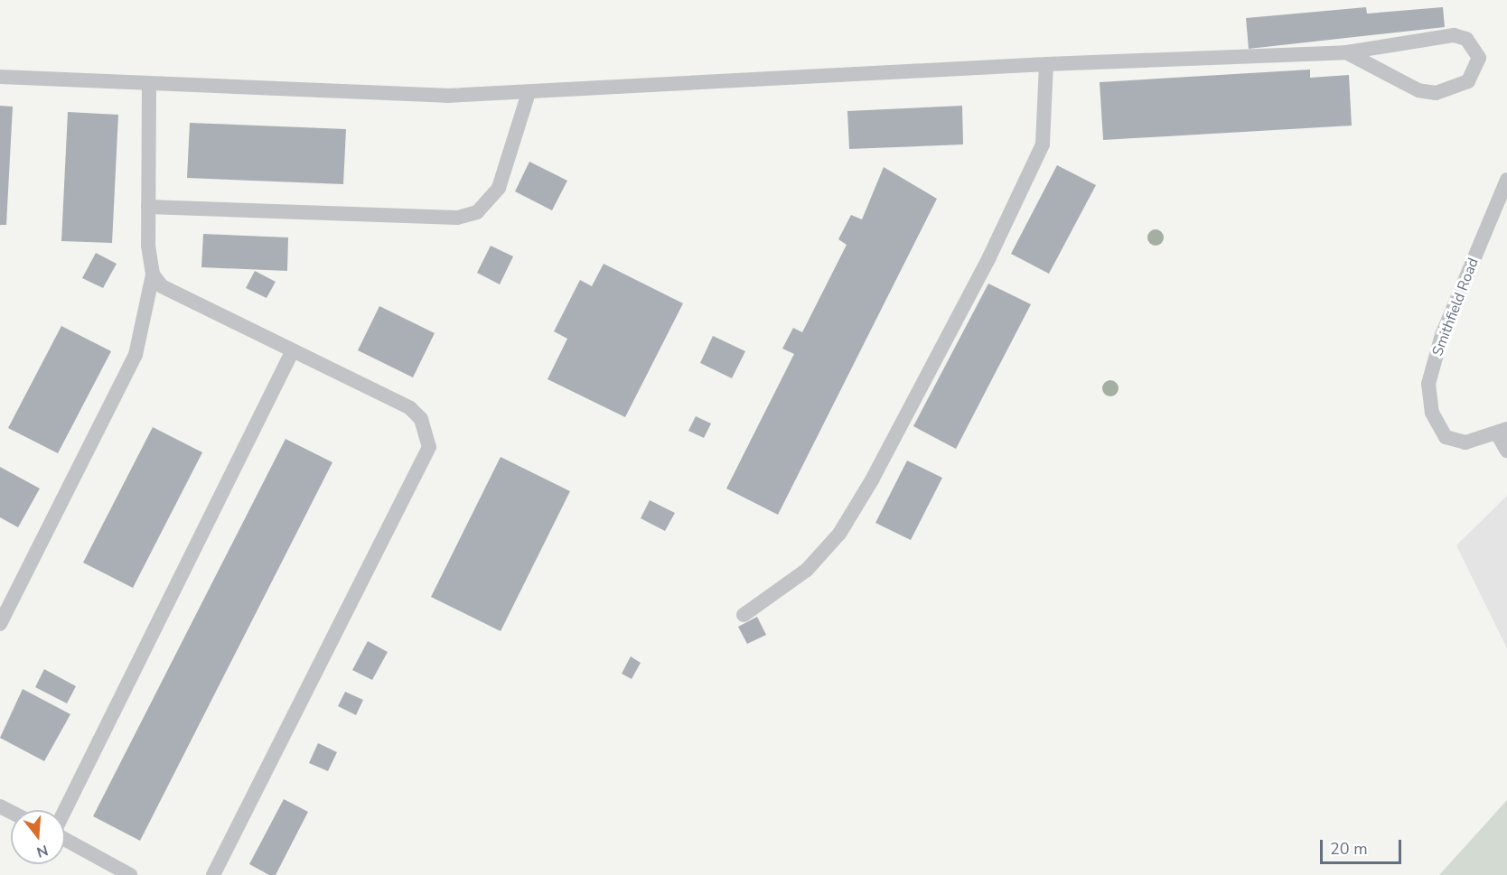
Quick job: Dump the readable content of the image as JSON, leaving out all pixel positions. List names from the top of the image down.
{
  "streets": {
    "lane": ["Smithfield Road"]
  },
  "scale_bar": "20 m",
  "north": "bottom"
}
